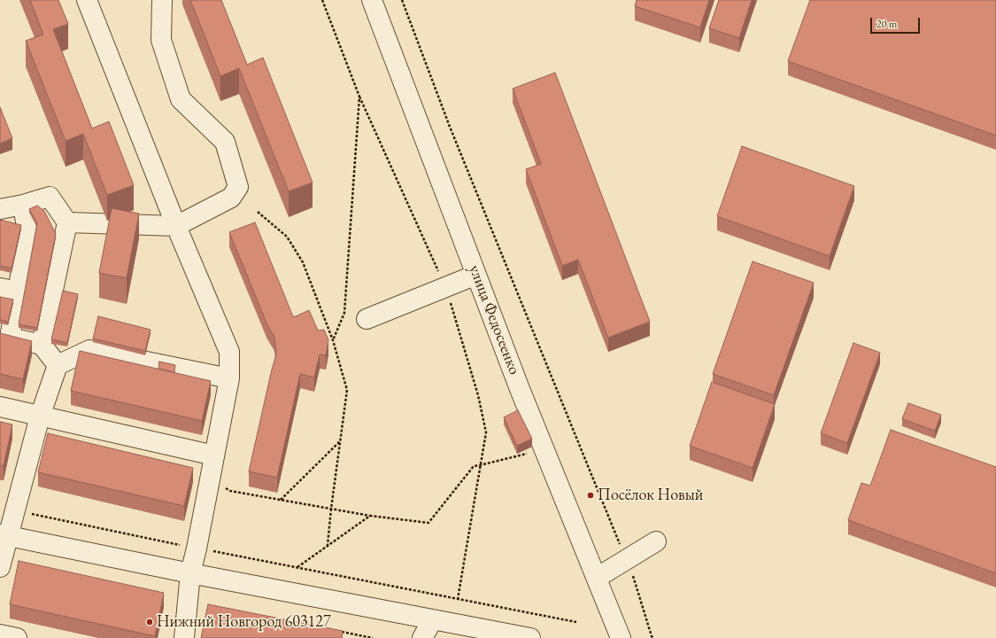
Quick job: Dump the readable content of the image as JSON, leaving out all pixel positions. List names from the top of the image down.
{
  "streets": {
    "street": ["улица Федосеенко"]
  },
  "places": ["Посёлок Новый", "Нижний Новгород 603127"],
  "scale_bar": "20 m"
}
